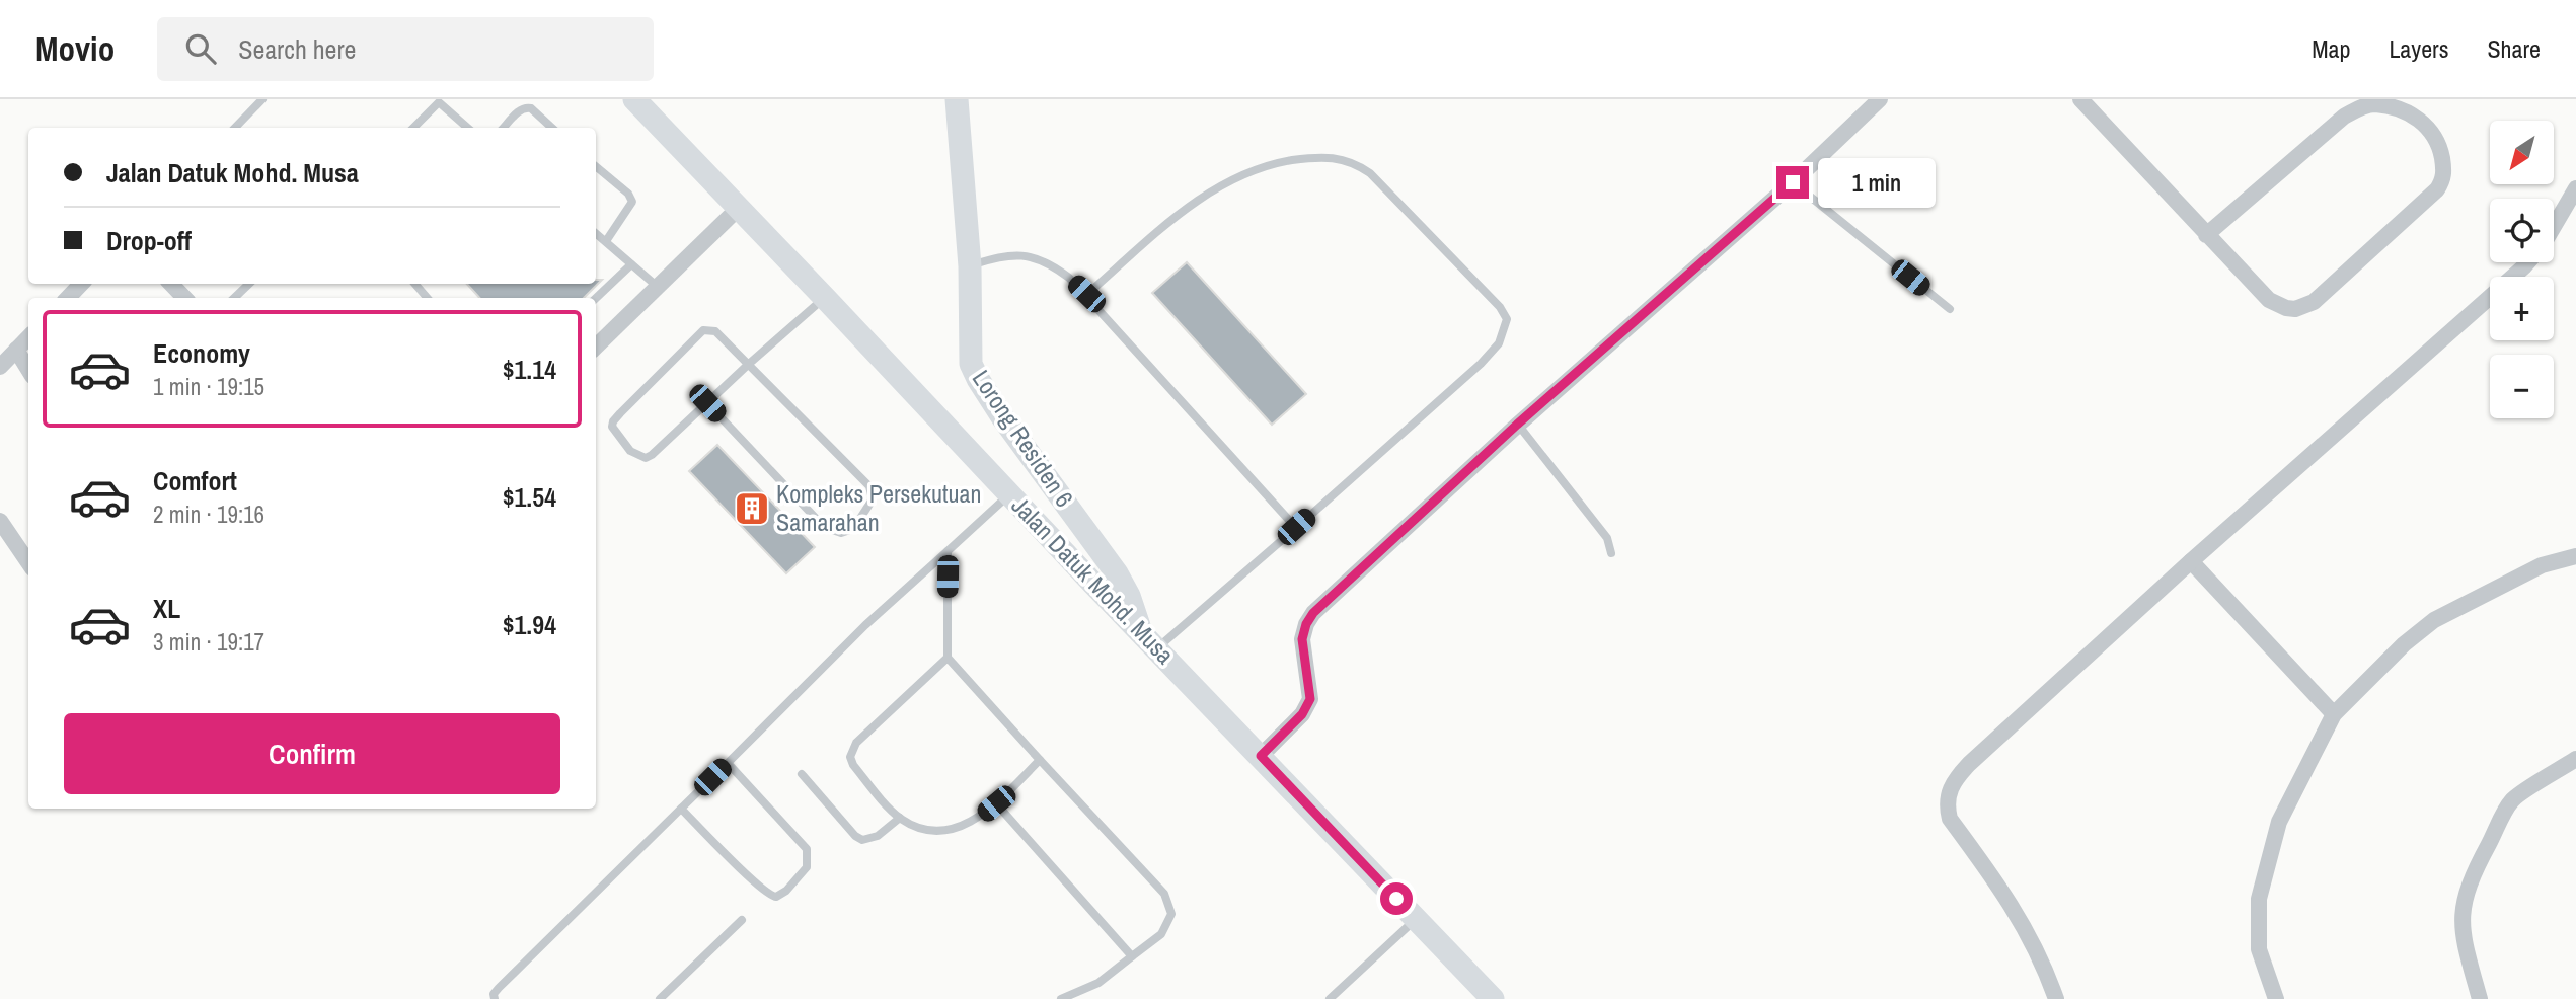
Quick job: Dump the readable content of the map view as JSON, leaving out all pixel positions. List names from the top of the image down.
{
  "streets": {
    "main road": ["Lorong Residen 6", "Jalan Datuk Mohd. Musa"]
  },
  "crossings": [
    ["Lorong Residen 6", "Jalan Datuk Mohd. Musa"]
  ],
  "places": {
    "building": ["Kompleks Persekutuan Samarahan"]
  },
  "north": "bottom left",
  "page": {
    "header": "Movio",
    "search": "Search here",
    "nav": ["Map", "Layers", "Share"],
    "map_buttons": ["+", "−"],
    "banner": ["Jalan Datuk Mohd. Musa", "Drop-off"],
    "bubble": "1 min",
    "list": [
      {
        "name": "Economy",
        "note": "1 min · 19:15",
        "value": "$1.14"
      },
      {
        "name": "Comfort",
        "note": "2 min · 19:16",
        "value": "$1.54"
      },
      {
        "name": "XL",
        "note": "3 min · 19:17",
        "value": "$1.94"
      }
    ],
    "buttons": "Confirm"
  }
}
